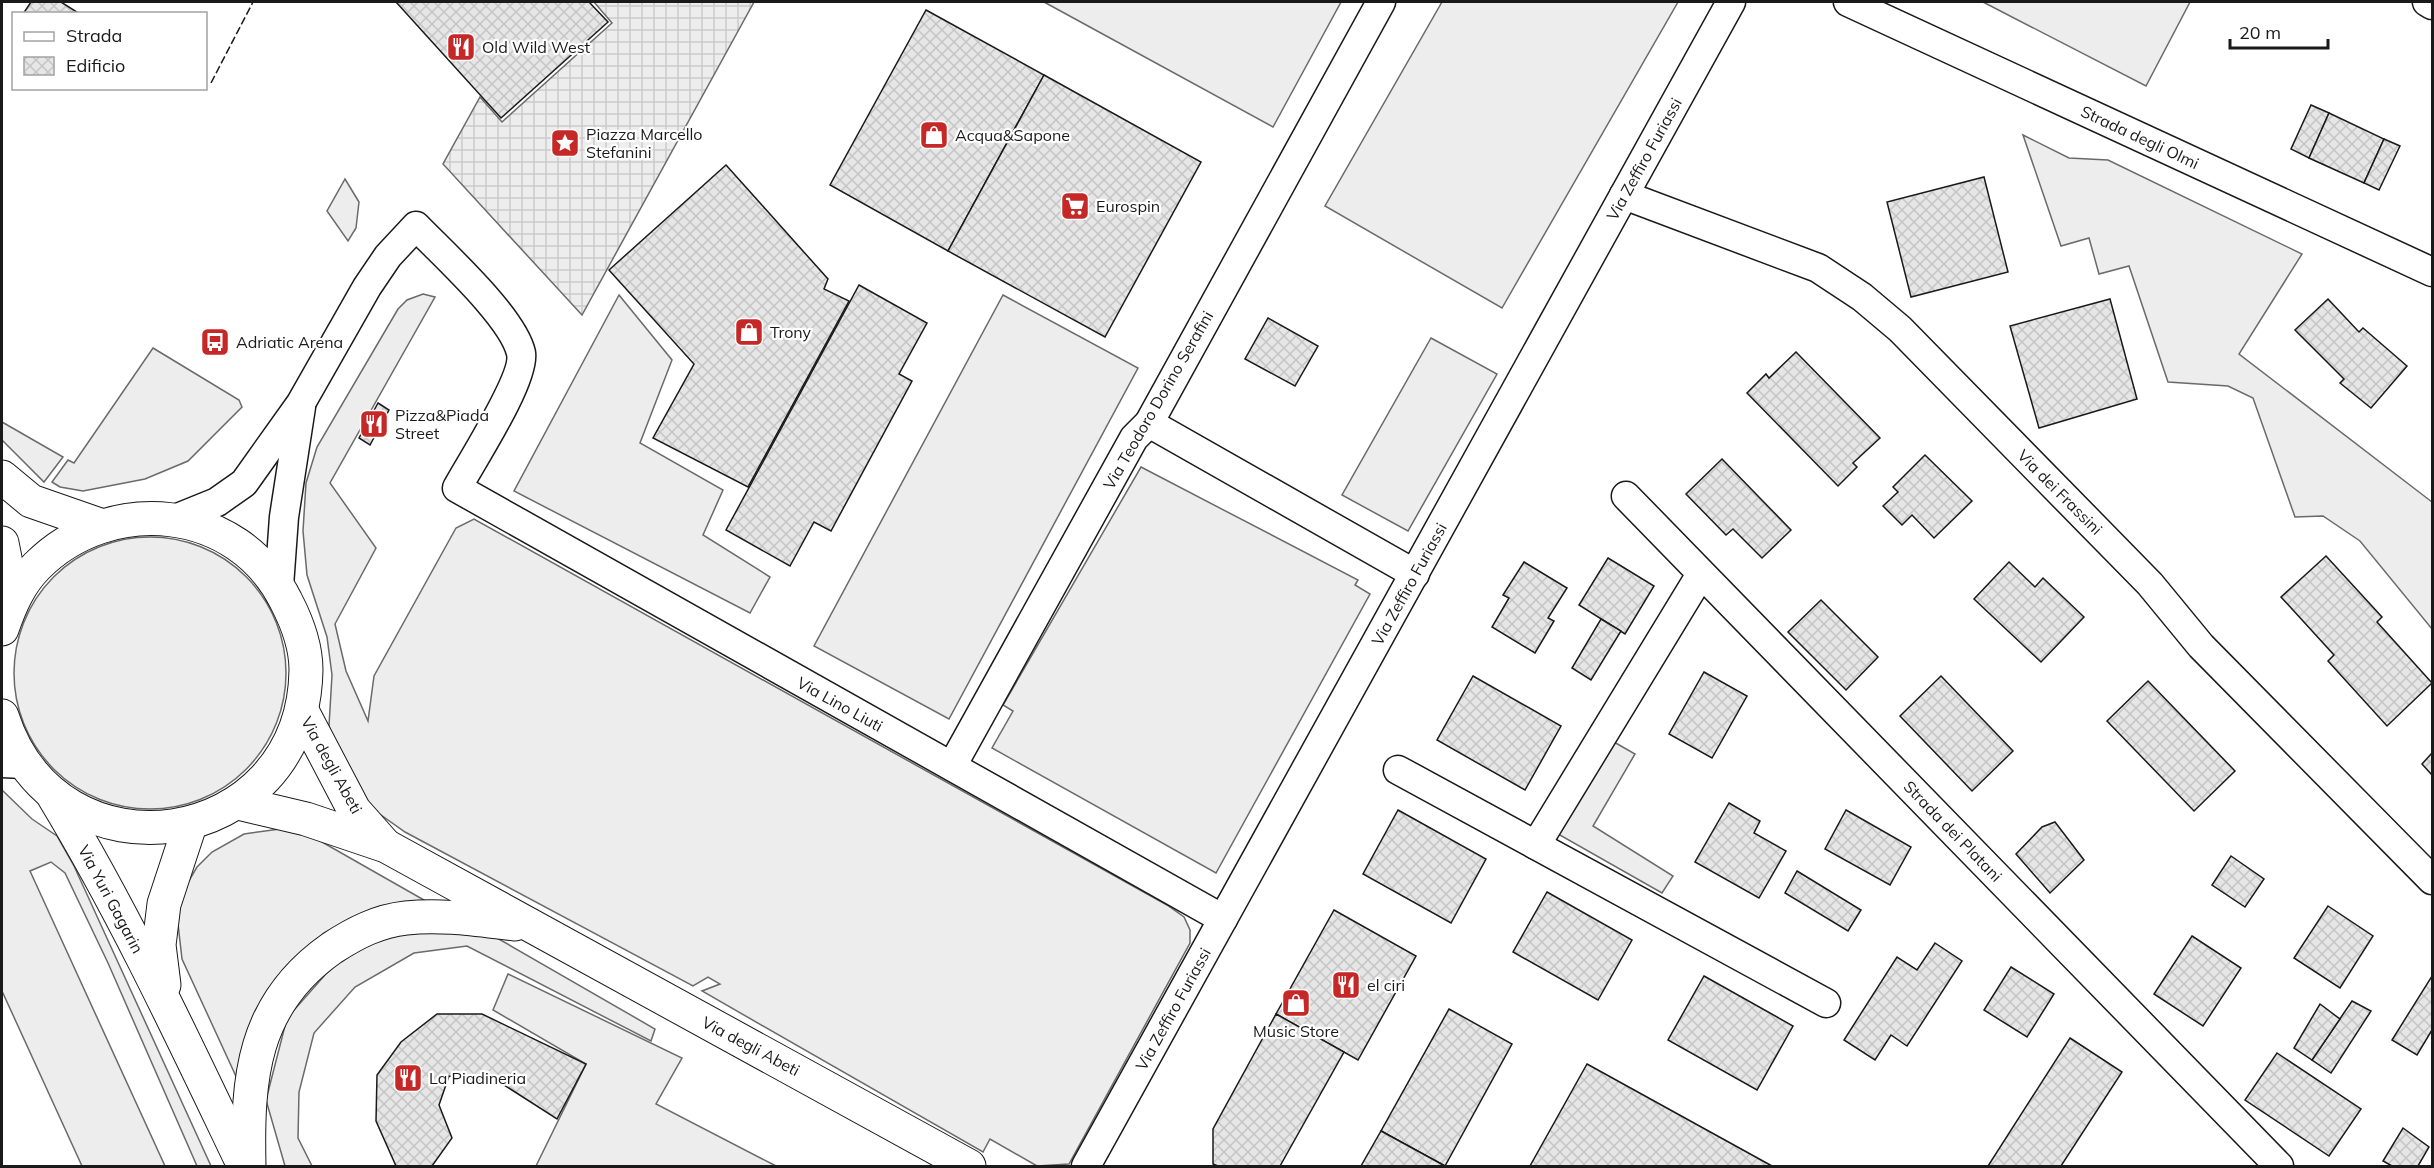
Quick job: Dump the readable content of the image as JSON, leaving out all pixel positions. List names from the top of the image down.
{
  "streets": {
    "main road": ["Via degli Abeti", "Via Yuri Gagarin"],
    "street": [
      "Strada degli Olmi",
      "Via Zeffiro Furiassi",
      "Via Teodoro Dorino Serafini",
      "Via dei Frassini",
      "Via Lino Liuti",
      "Strada dei Platani"
    ]
  },
  "crossings": [
    ["Via Zeffiro Furiassi", "Via dei Frassini"],
    ["Via Zeffiro Furiassi", "Via Lino Liuti"],
    ["Via Teodoro Dorino Serafini", "Via Lino Liuti"],
    ["Via degli Abeti", "Via Yuri Gagarin"]
  ],
  "places": {
    "restaurant": [
      "Old Wild West",
      "Pizza&Piada Street",
      "el ciri",
      "La Piadineria"
    ],
    "shop": ["Acqua&Sapone", "Trony", "Music Store"],
    "place": ["Piazza Marcello Stefanini"],
    "supermarket": ["Eurospin"],
    "bus stop": ["Adriatic Arena"]
  },
  "legend": ["Strada", "Edificio"],
  "scale_bar": "20 m"
}
